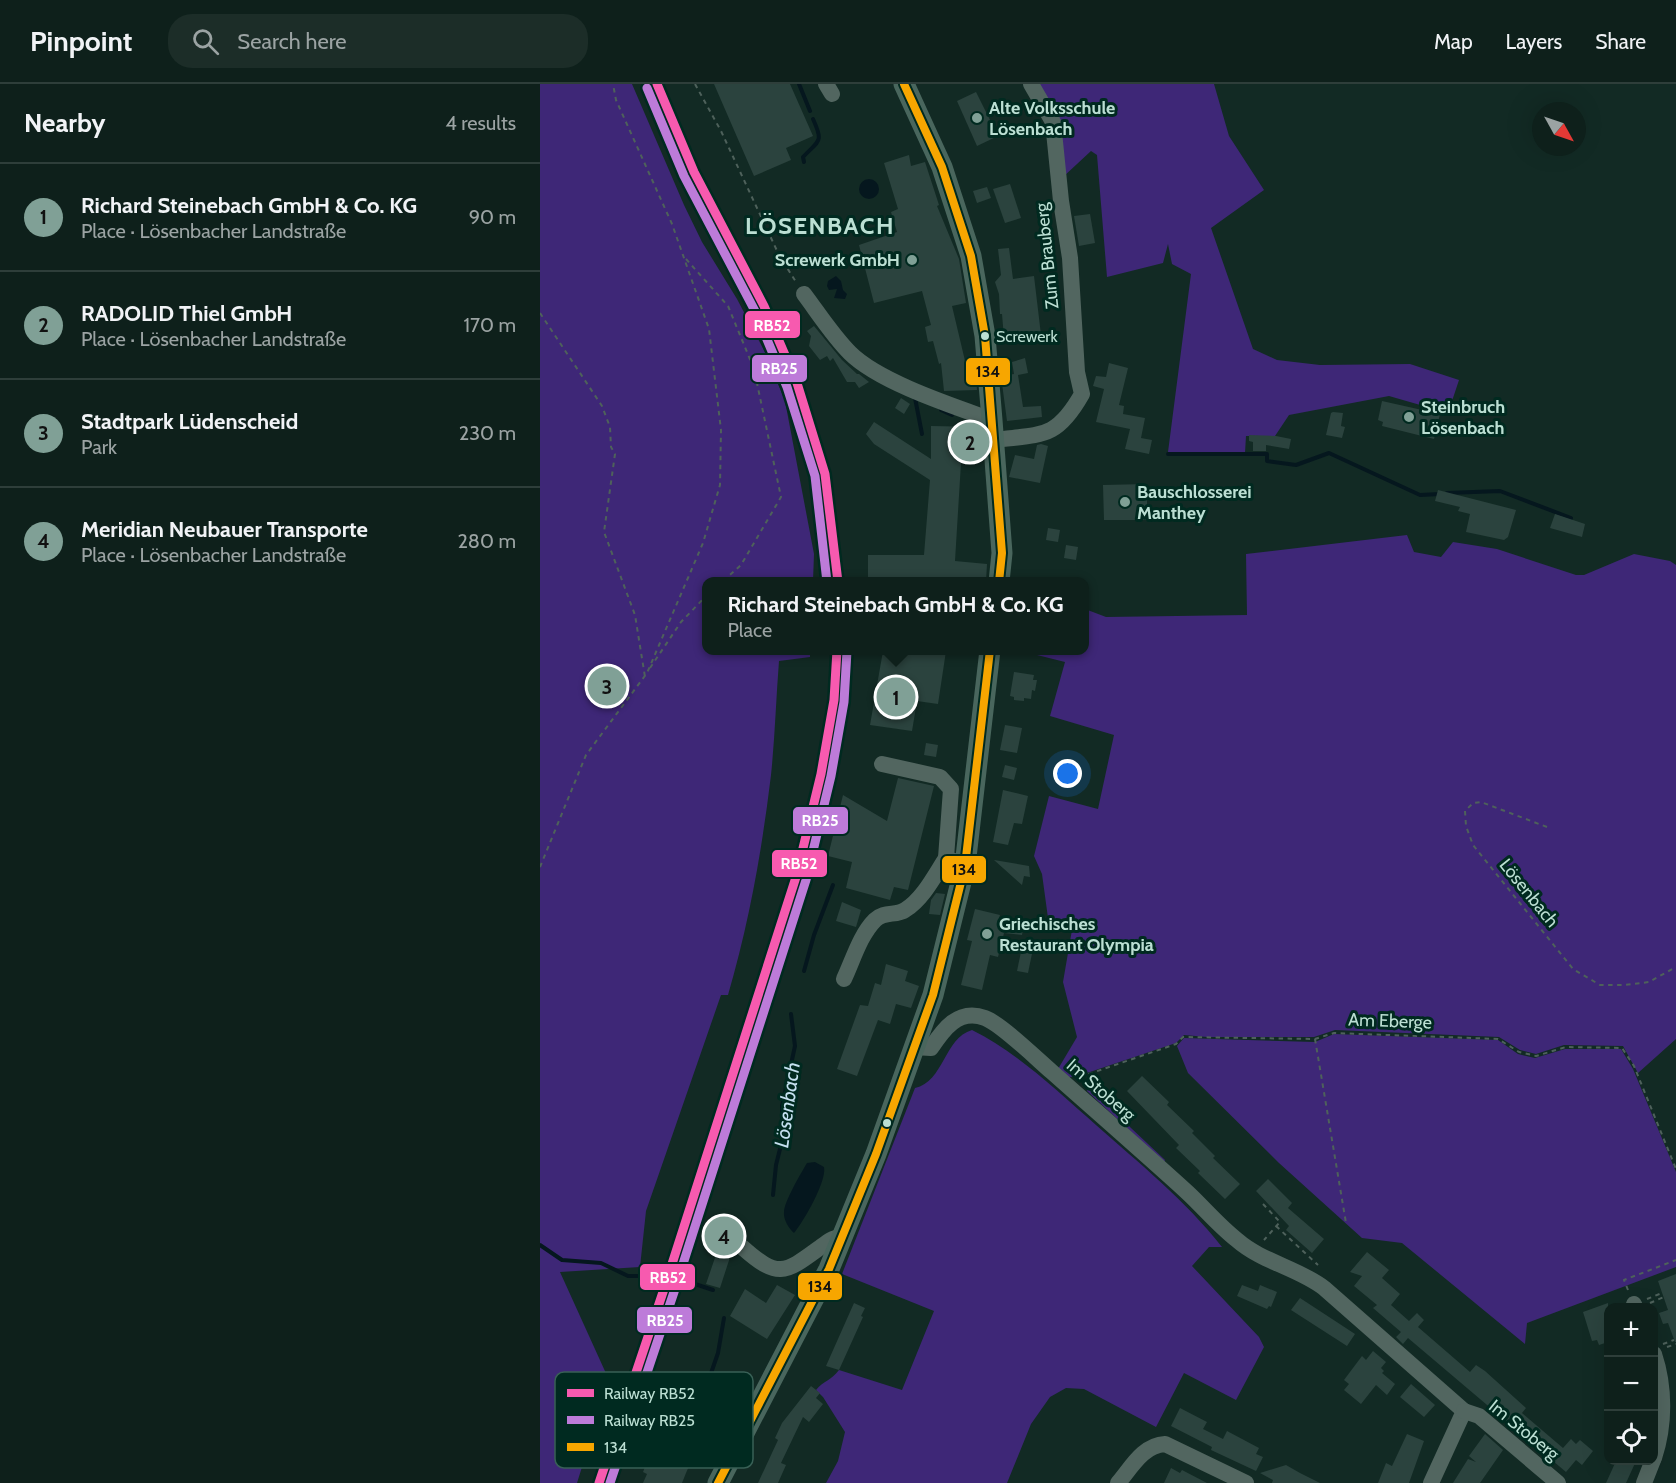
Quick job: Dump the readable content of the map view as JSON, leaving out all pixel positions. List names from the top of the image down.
{
  "streets": {
    "street": ["Zum Brauberg", "Im Stoberg"],
    "path": ["Lösenbach", "Am Eberge"]
  },
  "crossings": [
    ["Am Eberge", "Im Stoberg"]
  ],
  "districts": ["LÖSENBACH"],
  "water": ["Lösenbach"],
  "places": [
    "Alte Volksschule Lösenbach",
    "Screwerk GmbH",
    "Screwerk",
    "Steinbruch Lösenbach",
    "Bauschlosserei Manthey",
    "Griechisches Restaurant Olympia"
  ],
  "lines": ["rail line RB52", "transit line 134", "rail line RB25"],
  "legend": ["Railway RB52", "Railway RB25", "134"],
  "north": "bottom right",
  "page": {
    "header": "Pinpoint",
    "search": "Search here",
    "nav": ["Map", "Layers", "Share"],
    "heading": ["Nearby", "4 results"],
    "list": [
      {
        "mark": "1",
        "name": "Richard Steinebach GmbH & Co. KG",
        "note": "Place · Lösenbacher Landstraße",
        "value": "90 m"
      },
      {
        "mark": "2",
        "name": "RADOLID Thiel GmbH",
        "note": "Place · Lösenbacher Landstraße",
        "value": "170 m"
      },
      {
        "mark": "3",
        "name": "Stadtpark Lüdenscheid",
        "note": "Park",
        "value": "230 m"
      },
      {
        "mark": "4",
        "name": "Meridian Neubauer Transporte",
        "note": "Place · Lösenbacher Landstraße",
        "value": "280 m"
      }
    ],
    "pins": [
      "2",
      "3",
      "1",
      "4"
    ],
    "popup": ["Richard Steinebach GmbH & Co. KG", "Place"],
    "map_buttons": ["+", "−"]
  }
}
